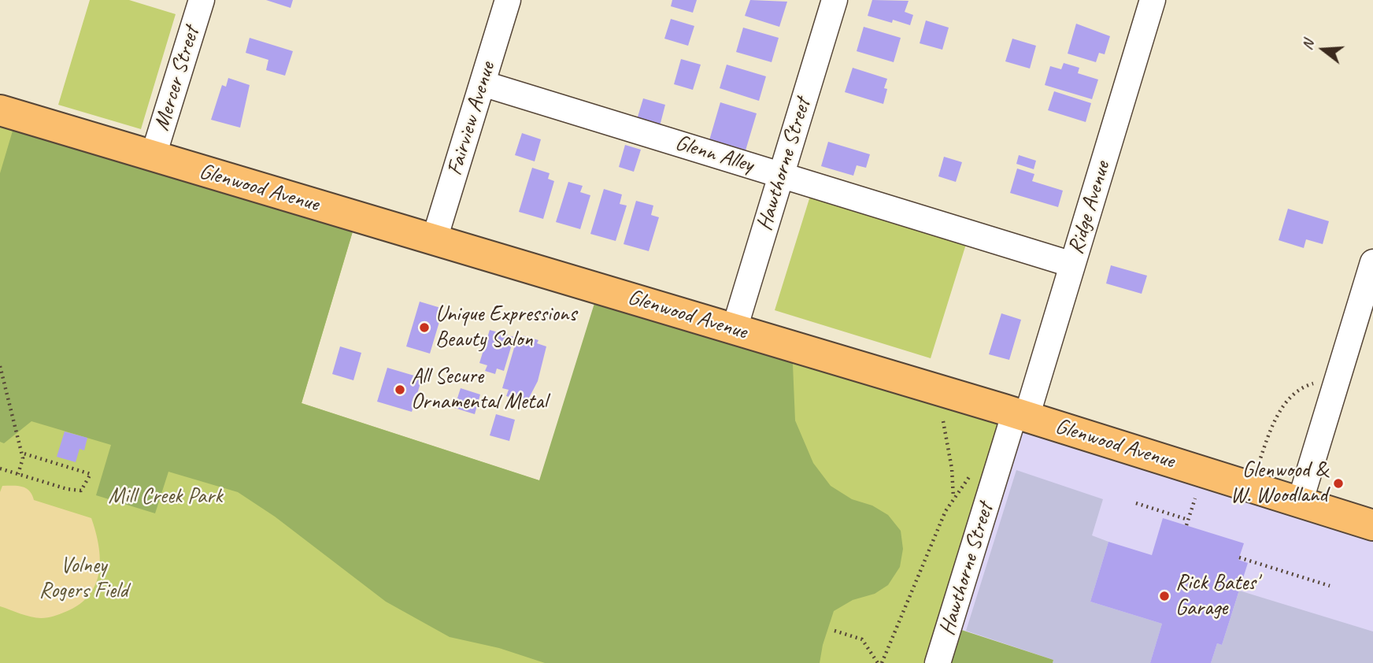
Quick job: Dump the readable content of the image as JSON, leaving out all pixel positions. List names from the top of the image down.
{
  "streets": {
    "main road": ["Glenwood Avenue"],
    "street": [
      "Mercer Street",
      "Fairview Avenue",
      "Glenn Alley",
      "Hawthorne Street",
      "Ridge Avenue"
    ]
  },
  "crossings": [
    ["Mercer Street", "Glenwood Avenue"],
    ["Fairview Avenue", "Glenn Alley"],
    ["Fairview Avenue", "Glenwood Avenue"],
    ["Glenn Alley", "Hawthorne Street"],
    ["Glenn Alley", "Ridge Avenue"],
    ["Hawthorne Street", "Glenwood Avenue"],
    ["Hawthorne Street", "Ridge Avenue"],
    ["Glenwood Avenue", "Ridge Avenue"]
  ],
  "parks": ["Mill Creek Park", "Volney Rogers Field"],
  "places": [
    "Unique Expressions Beauty Salon",
    "All Secure Ornamental Metal",
    "Glenwood & W. Woodland",
    "Rick Bates' Garage"
  ],
  "north": "left"
}
